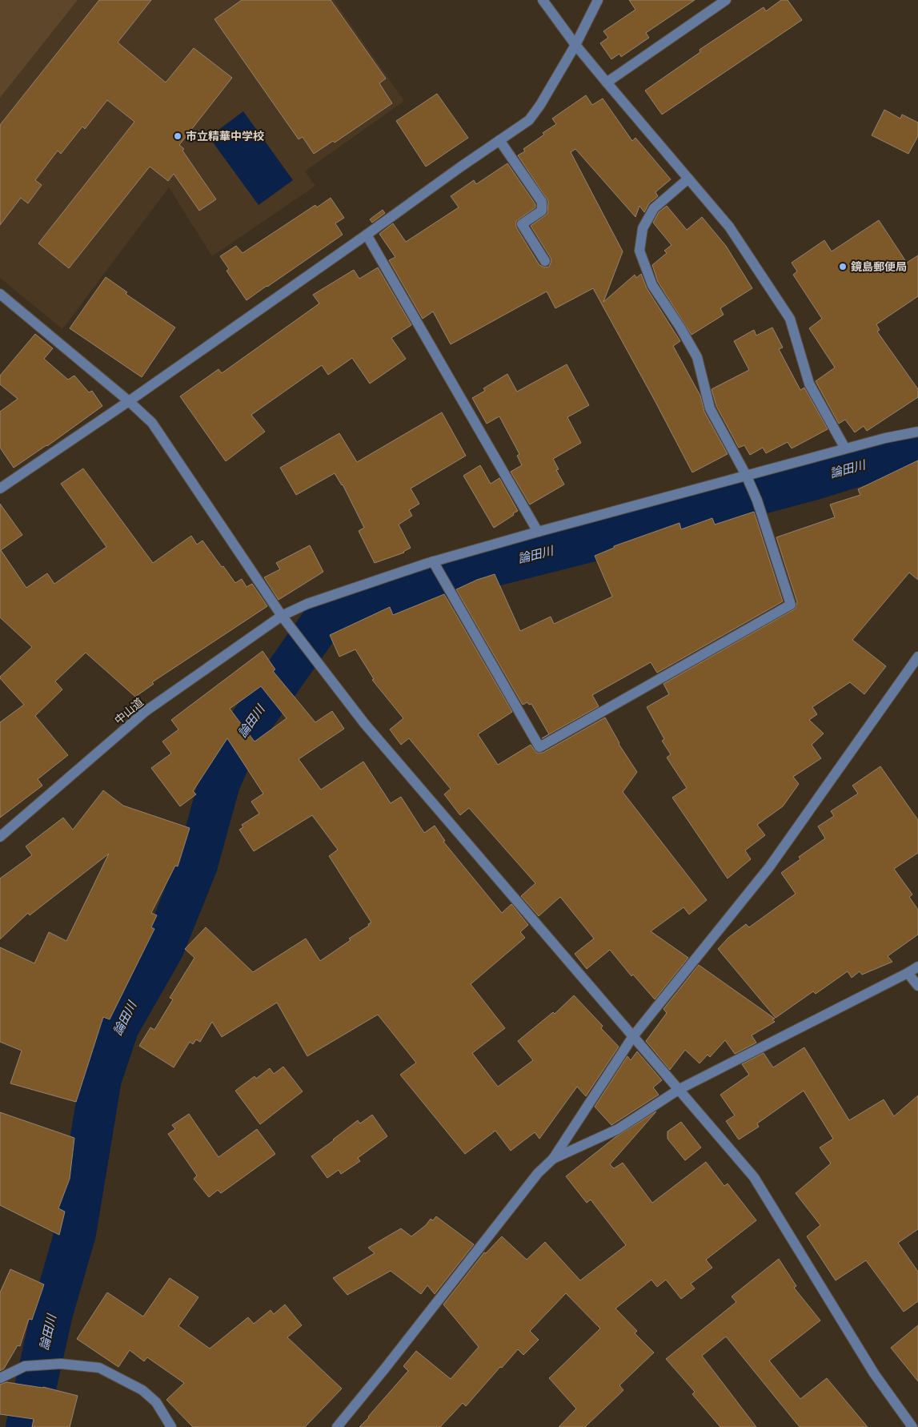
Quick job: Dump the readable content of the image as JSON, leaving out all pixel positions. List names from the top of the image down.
{
  "streets": {
    "street": ["中山道"]
  },
  "water": ["論田川"],
  "places": ["市立精華中学校", "鏡島郵便局"]
}
